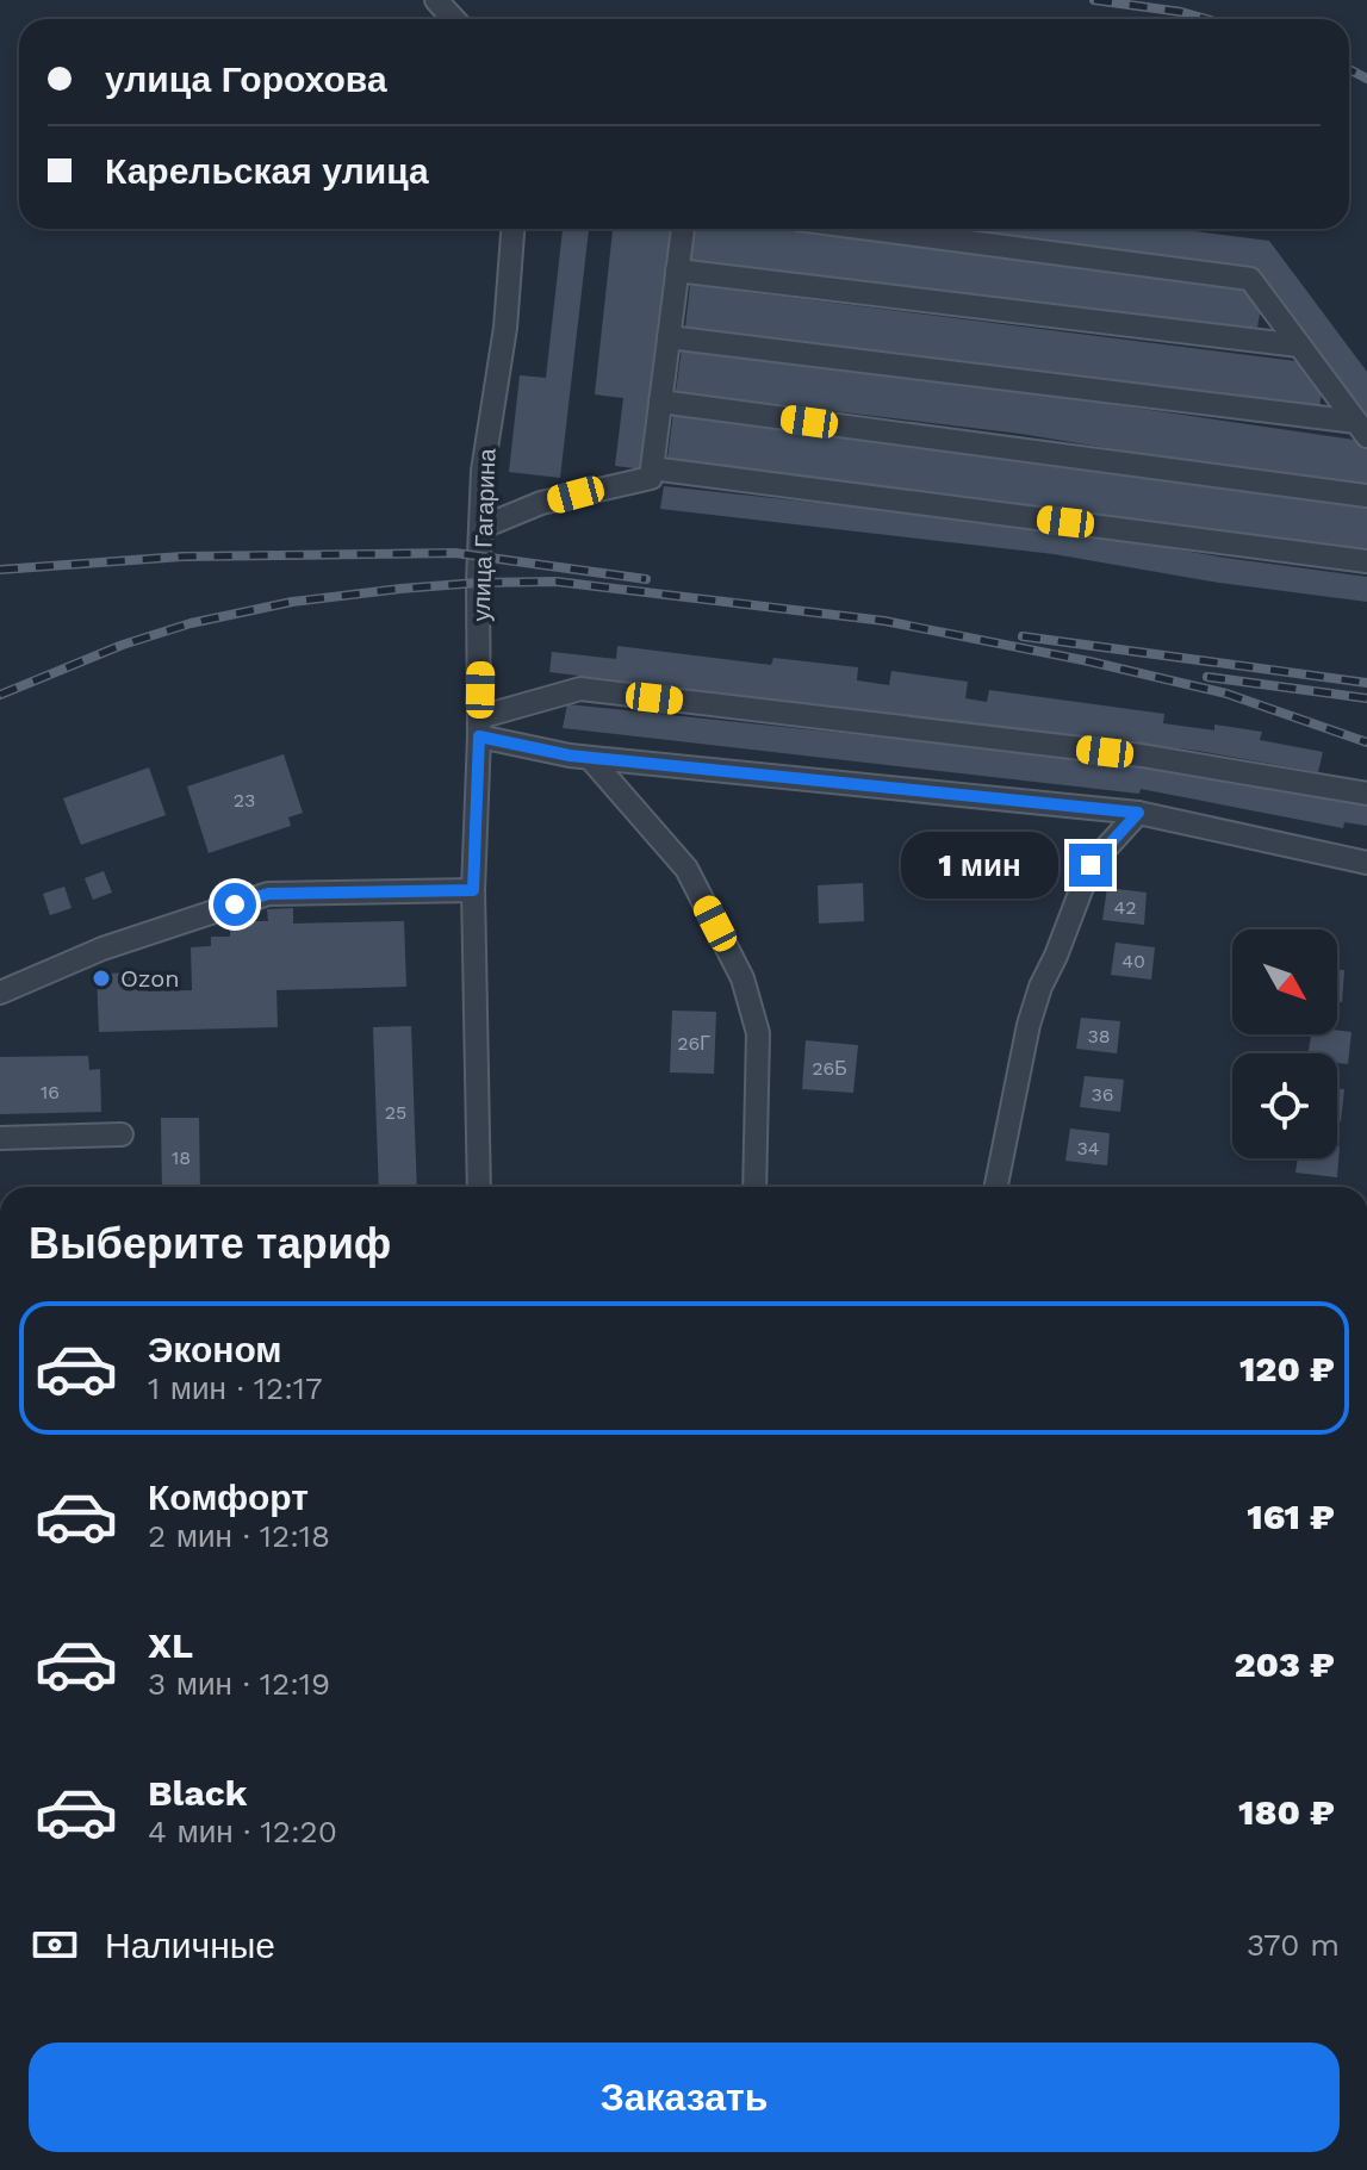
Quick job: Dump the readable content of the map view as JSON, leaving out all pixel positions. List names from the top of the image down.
{
  "streets": {
    "street": ["улица Гагарина"]
  },
  "places": ["Ozon"],
  "house_numbers": [
    "23",
    "42",
    "40",
    "38",
    "26Г",
    "26Б",
    "16",
    "36",
    "25",
    "34",
    "18"
  ],
  "north": "bottom right",
  "page": {
    "banner": ["улица Горохова", "Карельская улица"],
    "bubble": "1 мин",
    "heading": "Выберите тариф",
    "list": [
      {
        "name": "Эконом",
        "note": "1 мин · 12:17",
        "value": "120 ₽"
      },
      {
        "name": "Комфорт",
        "note": "2 мин · 12:18",
        "value": "161 ₽"
      },
      {
        "name": "XL",
        "note": "3 мин · 12:19",
        "value": "203 ₽"
      },
      {
        "name": "Black",
        "note": "4 мин · 12:20",
        "value": "180 ₽"
      }
    ],
    "pay": ["Наличные", "370 m"],
    "buttons": "Заказать"
  }
}
